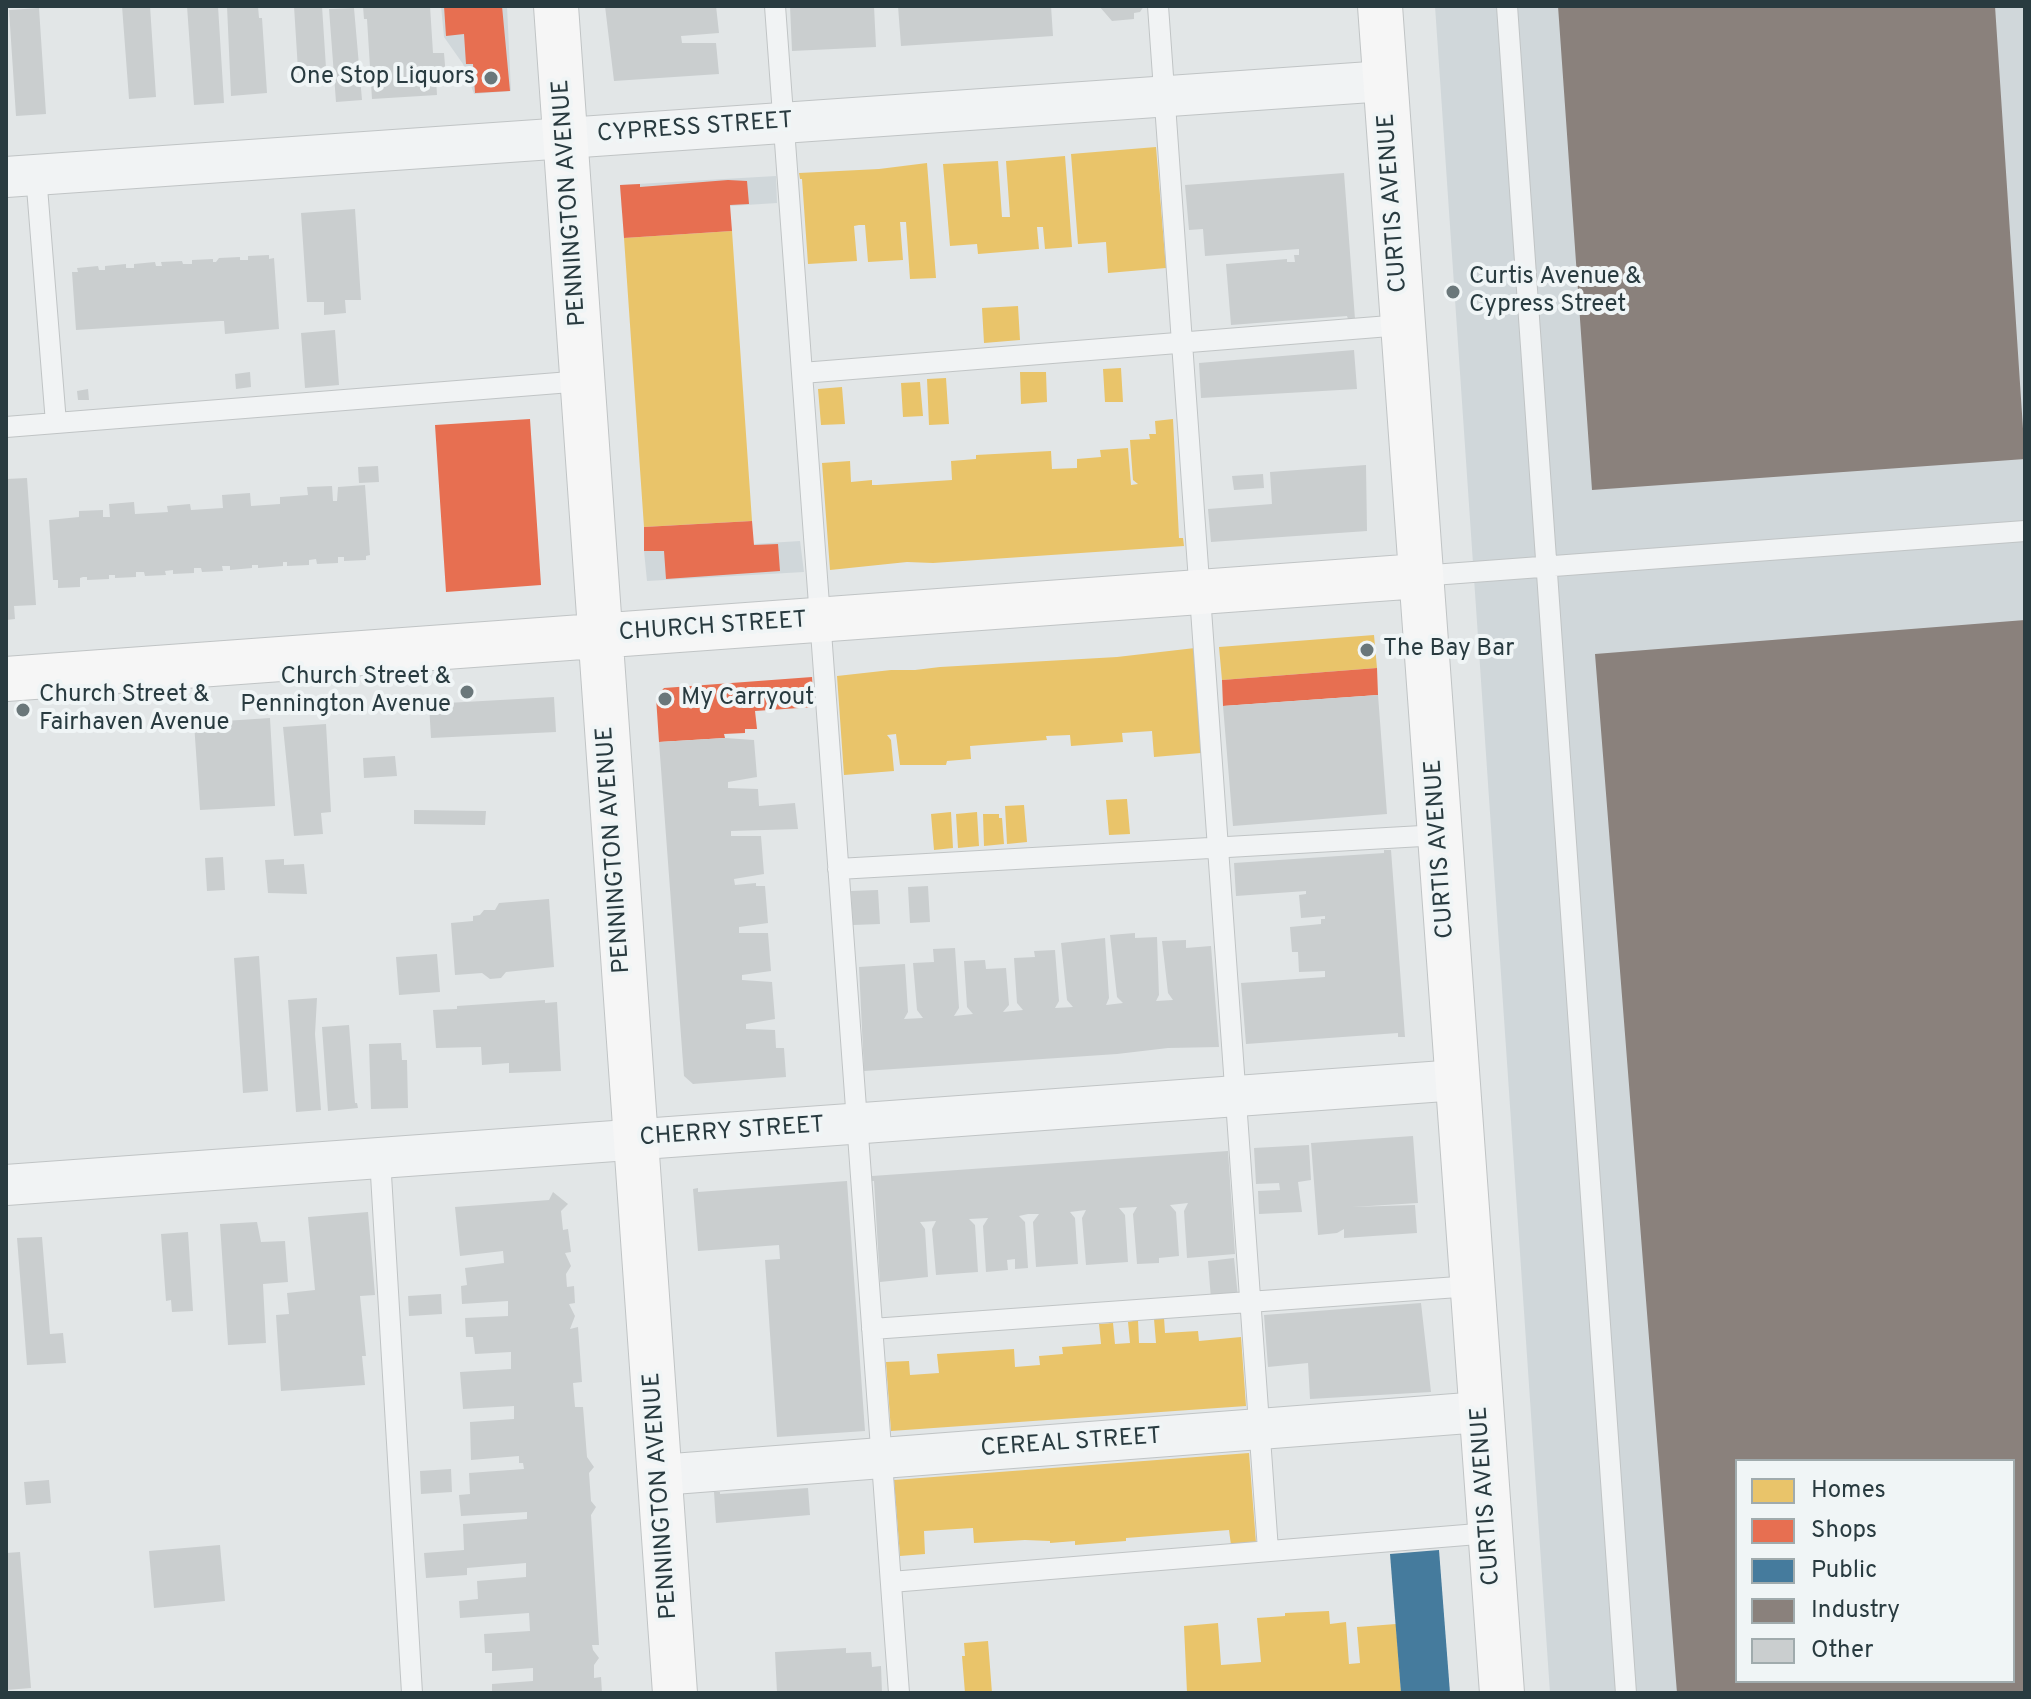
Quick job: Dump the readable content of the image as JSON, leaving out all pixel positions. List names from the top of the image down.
{
  "streets": {
    "main road": ["PENNINGTON AVENUE", "CURTIS AVENUE", "CHURCH STREET"],
    "street": ["CYPRESS STREET", "CHERRY STREET", "CEREAL STREET"]
  },
  "crossings": [
    ["CYPRESS STREET", "PENNINGTON AVENUE"],
    ["CYPRESS STREET", "CURTIS AVENUE"],
    ["PENNINGTON AVENUE", "CHURCH STREET"],
    ["PENNINGTON AVENUE", "CHERRY STREET"],
    ["PENNINGTON AVENUE", "CEREAL STREET"],
    ["CURTIS AVENUE", "CHURCH STREET"],
    ["CURTIS AVENUE", "CHERRY STREET"],
    ["CURTIS AVENUE", "CEREAL STREET"]
  ],
  "places": [
    "One Stop Liquors",
    "Curtis Avenue & Cypress Street",
    "The Bay Bar",
    "Church Street & Pennington Avenue",
    "My Carryout",
    "Church Street & Fairhaven Avenue"
  ],
  "legend": [
    "Homes",
    "Shops",
    "Public",
    "Industry",
    "Other"
  ]
}
